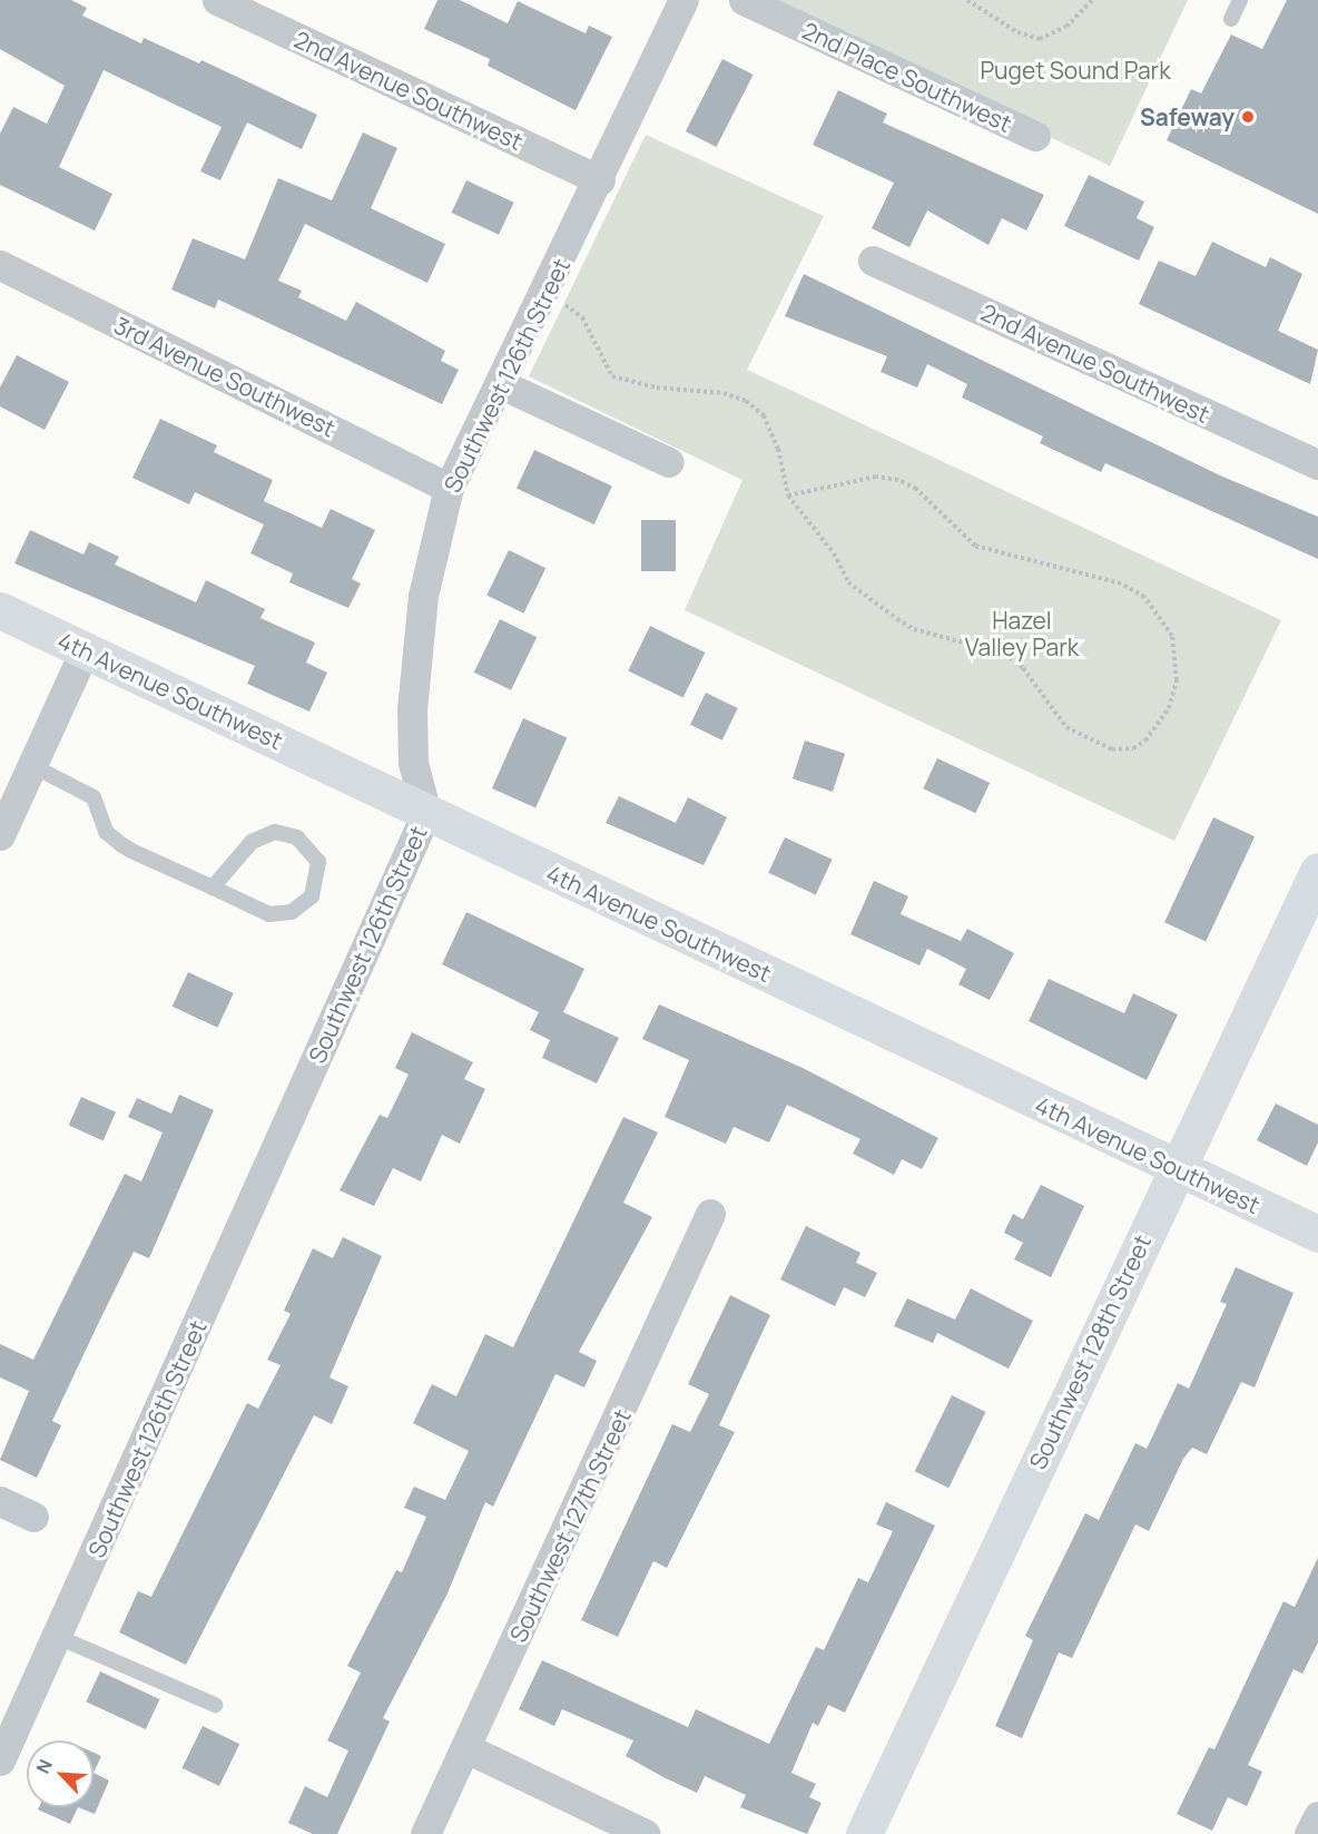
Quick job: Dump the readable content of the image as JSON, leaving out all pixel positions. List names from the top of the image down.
{
  "streets": {
    "street": [
      "2nd Place Southwest",
      "2nd Avenue Southwest",
      "Southwest 126th Street",
      "3rd Avenue Southwest",
      "4th Avenue Southwest",
      "Southwest 128th Street",
      "Southwest 127th Street"
    ]
  },
  "crossings": [
    ["2nd Avenue Southwest", "Southwest 126th Street"],
    ["Southwest 126th Street", "3rd Avenue Southwest"],
    ["Southwest 126th Street", "4th Avenue Southwest"],
    ["4th Avenue Southwest", "Southwest 128th Street"]
  ],
  "parks": ["Puget Sound Park", "Hazel Valley Park"],
  "places": ["Safeway"],
  "north": "top left"
}
